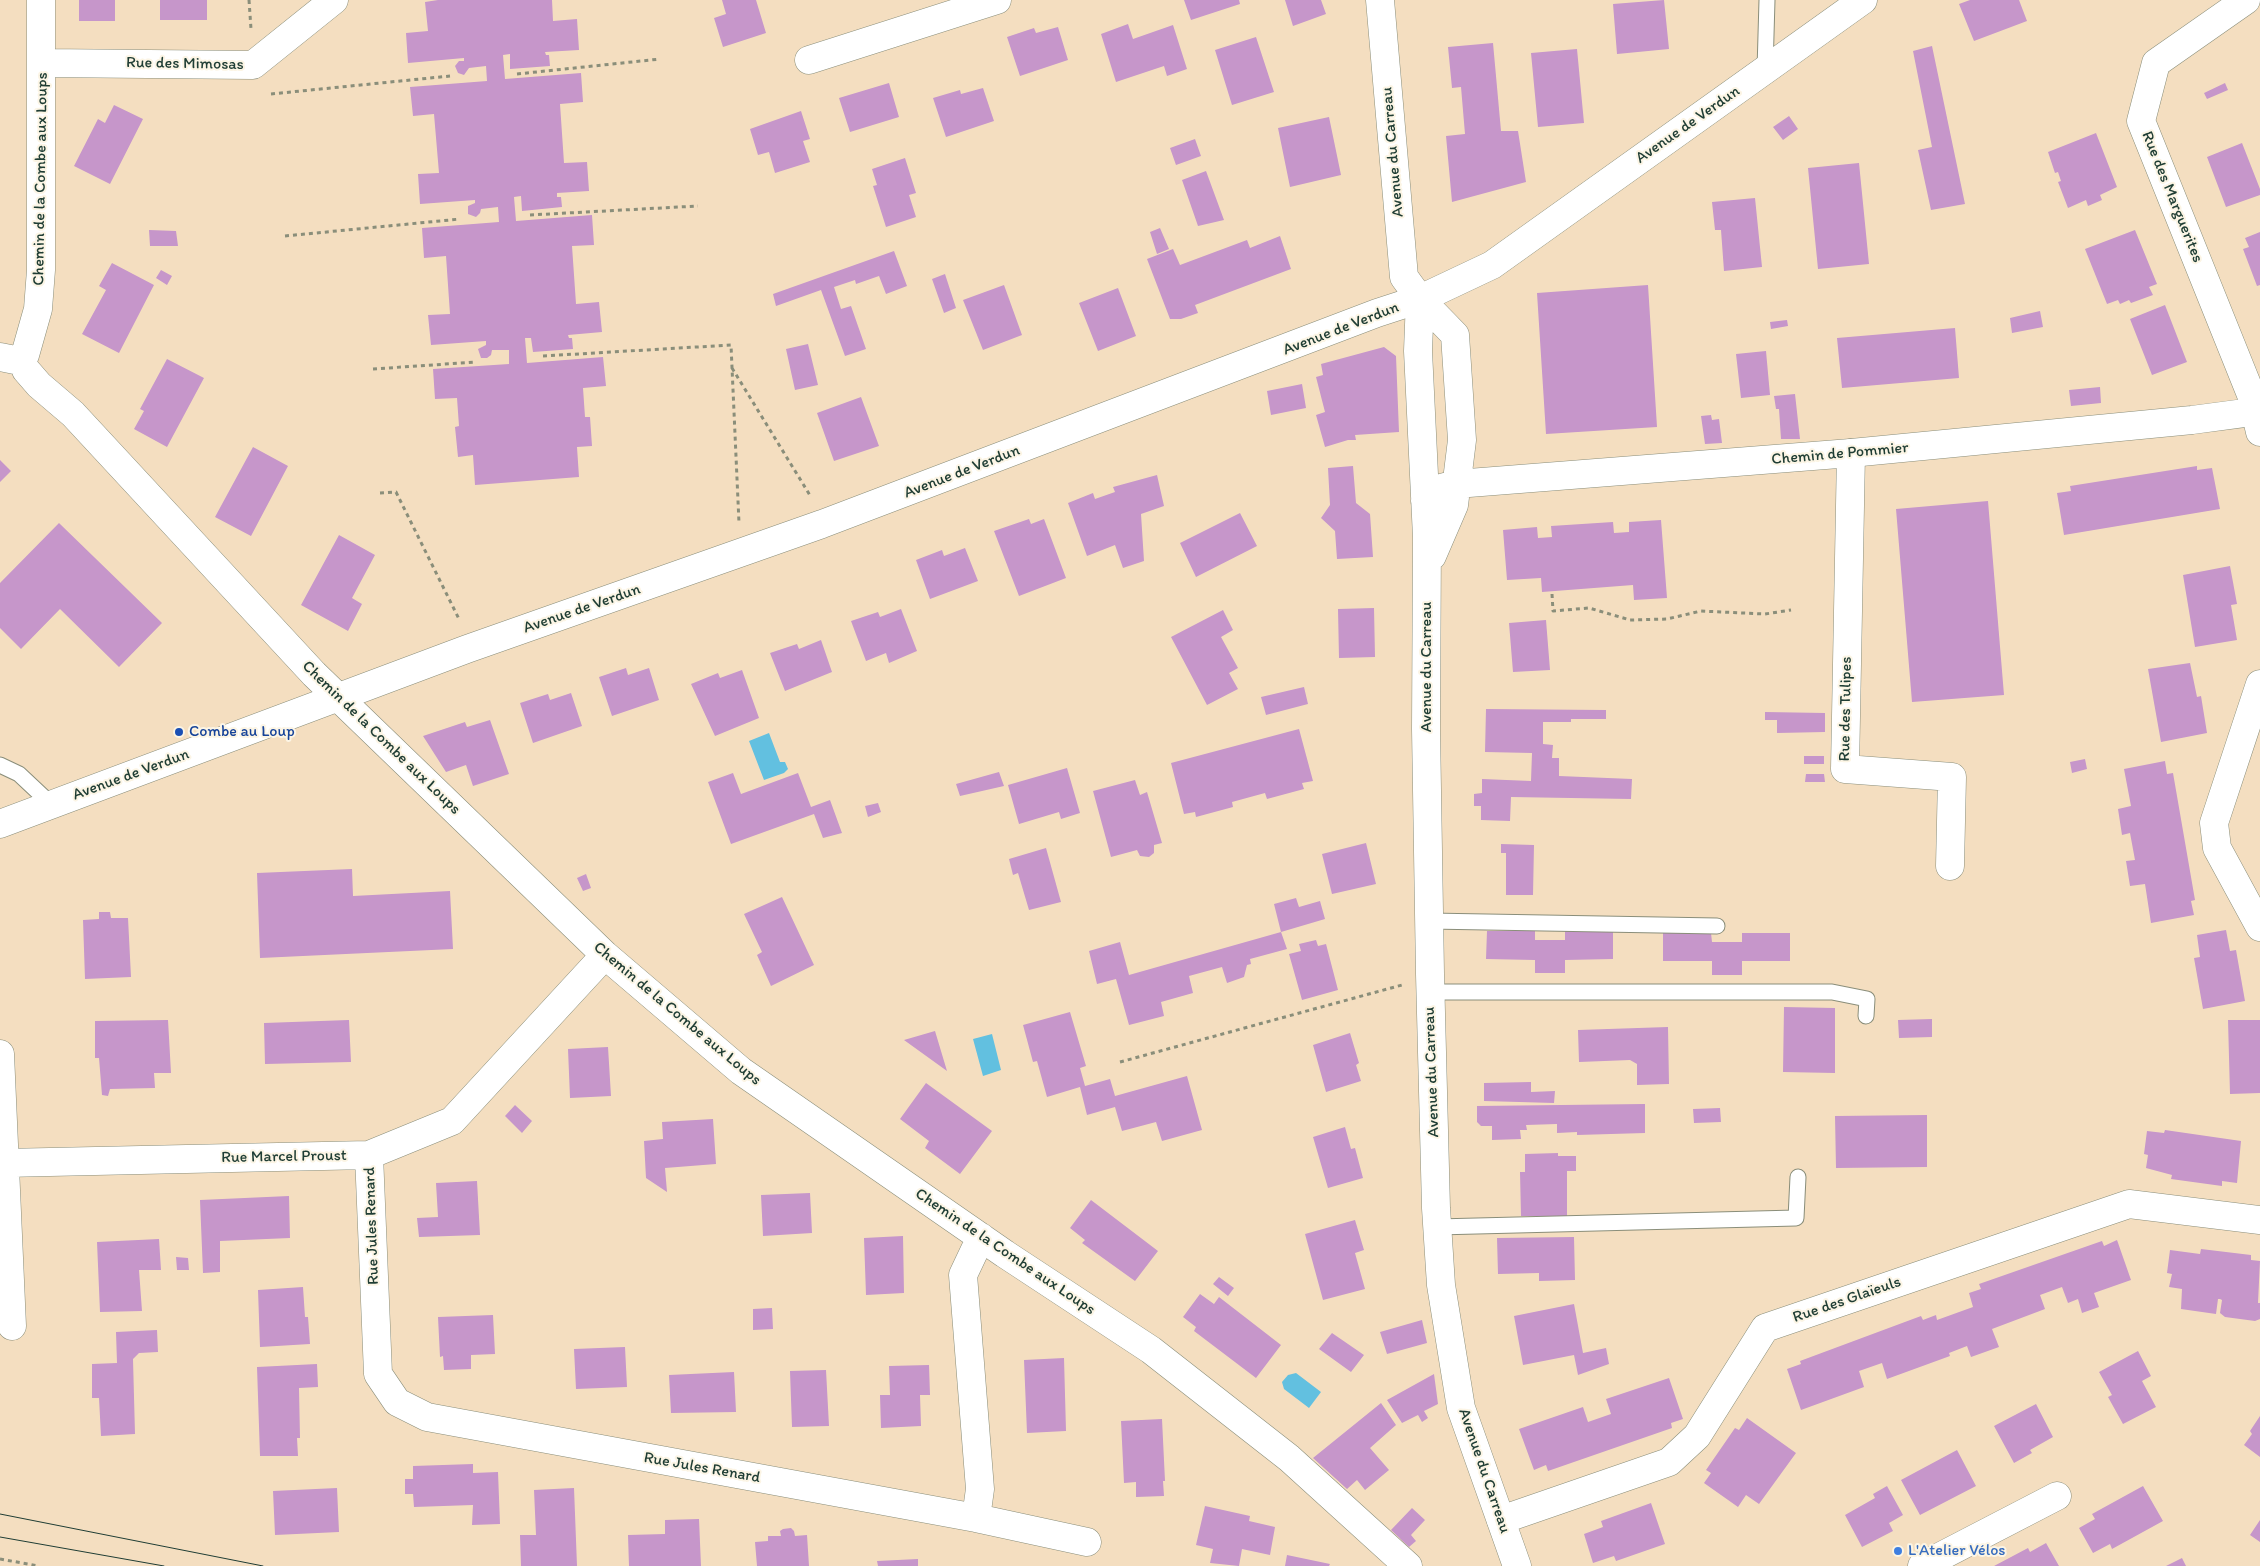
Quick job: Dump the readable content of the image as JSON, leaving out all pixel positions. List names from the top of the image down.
{
  "streets": {
    "street": [
      "Rue des Mimosas",
      "Avenue de Verdun",
      "Avenue du Carreau",
      "Chemin de la Combe aux Loups",
      "Rue des Marguerites",
      "Chemin de Pommier",
      "Rue des Tulipes",
      "Rue Marcel Proust",
      "Rue Jules Renard",
      "Rue des Glaïeuls"
    ]
  },
  "crossings": [
    ["Rue des Mimosas", "Chemin de la Combe aux Loups"],
    ["Avenue de Verdun", "Avenue du Carreau"],
    ["Avenue de Verdun", "Chemin de la Combe aux Loups"],
    ["Avenue du Carreau", "Chemin de Pommier"],
    ["Avenue du Carreau", "Rue des Glaïeuls"],
    ["Chemin de la Combe aux Loups", "Rue Marcel Proust"],
    ["Rue des Marguerites", "Chemin de Pommier"],
    ["Chemin de Pommier", "Rue des Tulipes"],
    ["Rue Marcel Proust", "Rue Jules Renard"]
  ],
  "places": ["Combe au Loup", "L'Atelier Vélos"]
}
